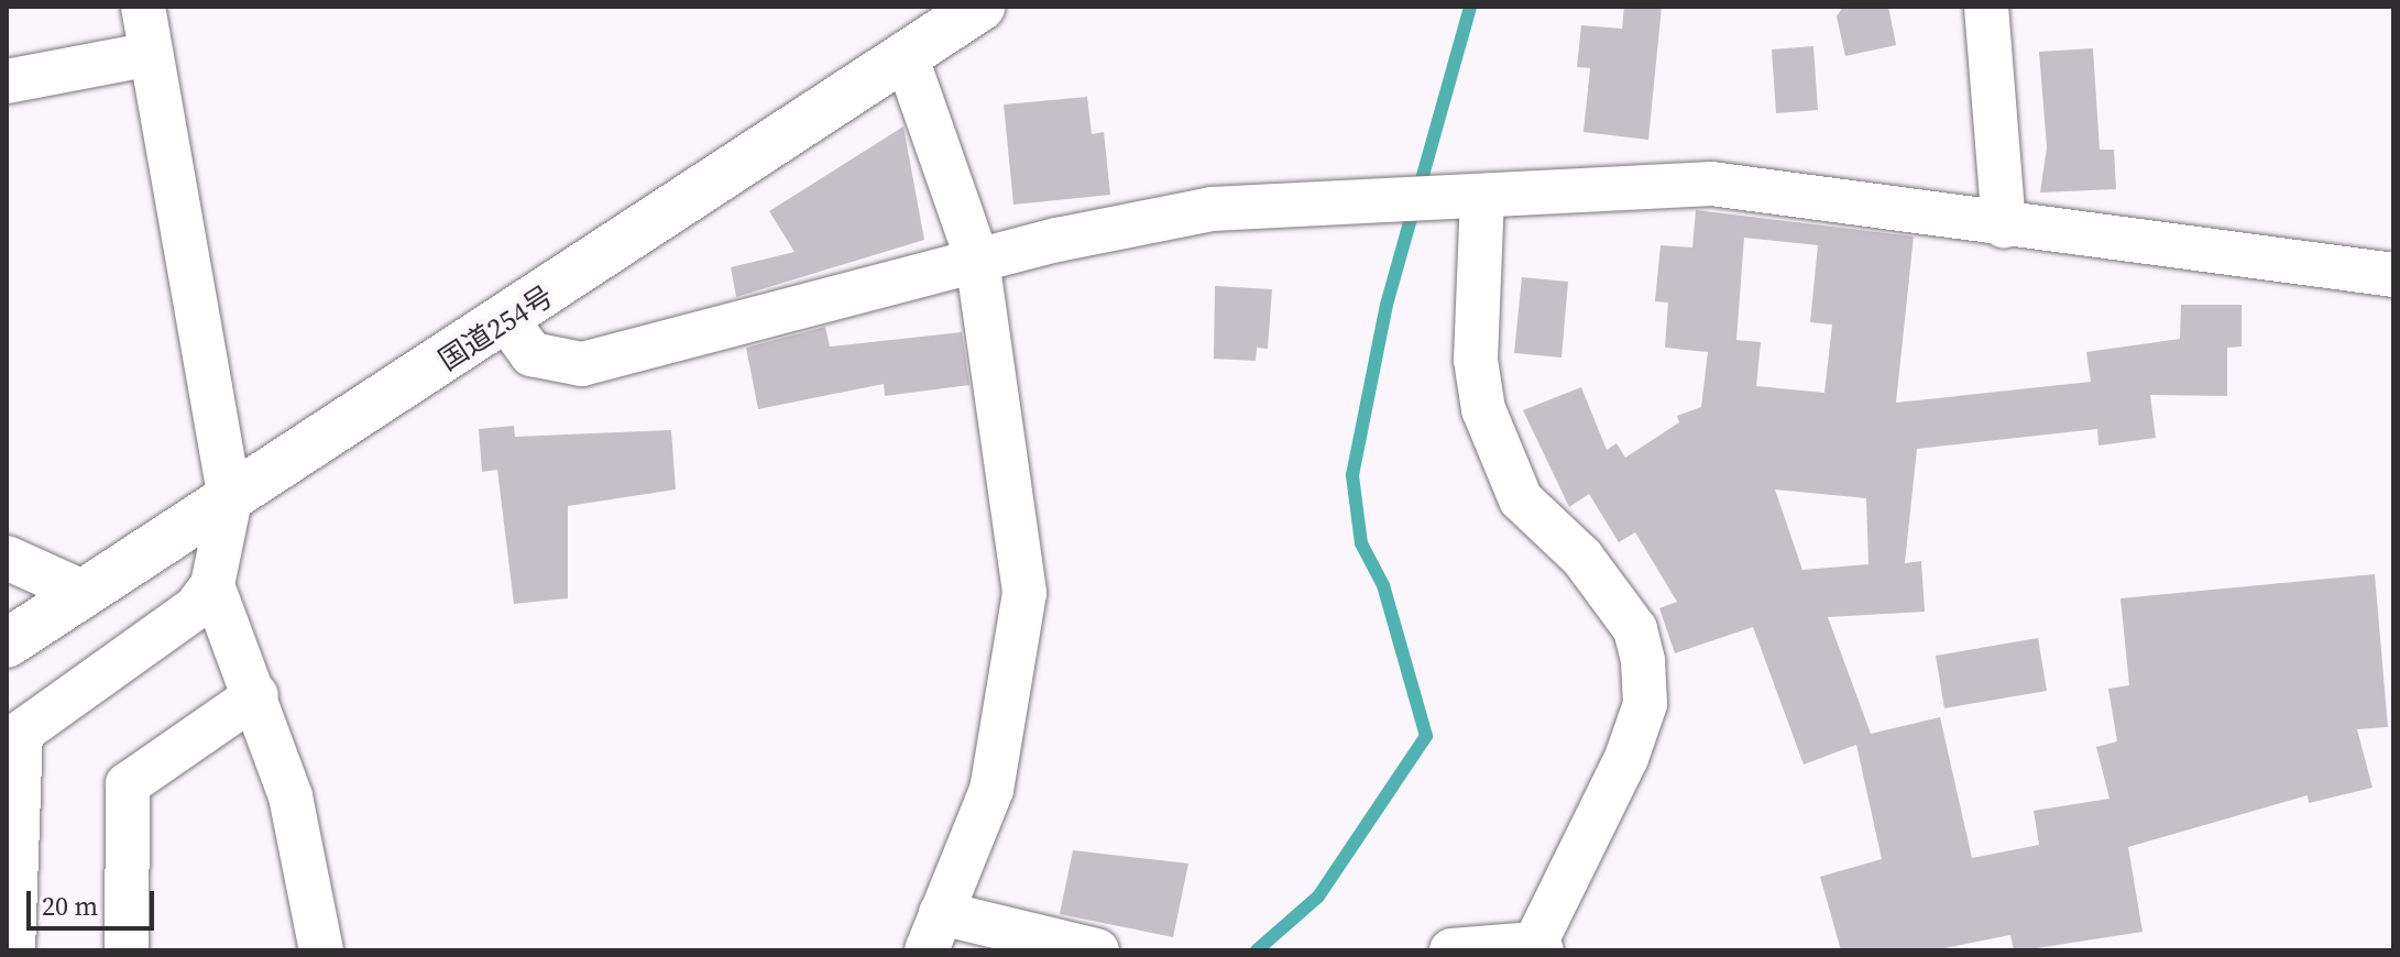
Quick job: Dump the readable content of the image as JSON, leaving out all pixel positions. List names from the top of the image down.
{
  "streets": {
    "highway": ["国道254号"]
  },
  "scale_bar": "20 m"
}
